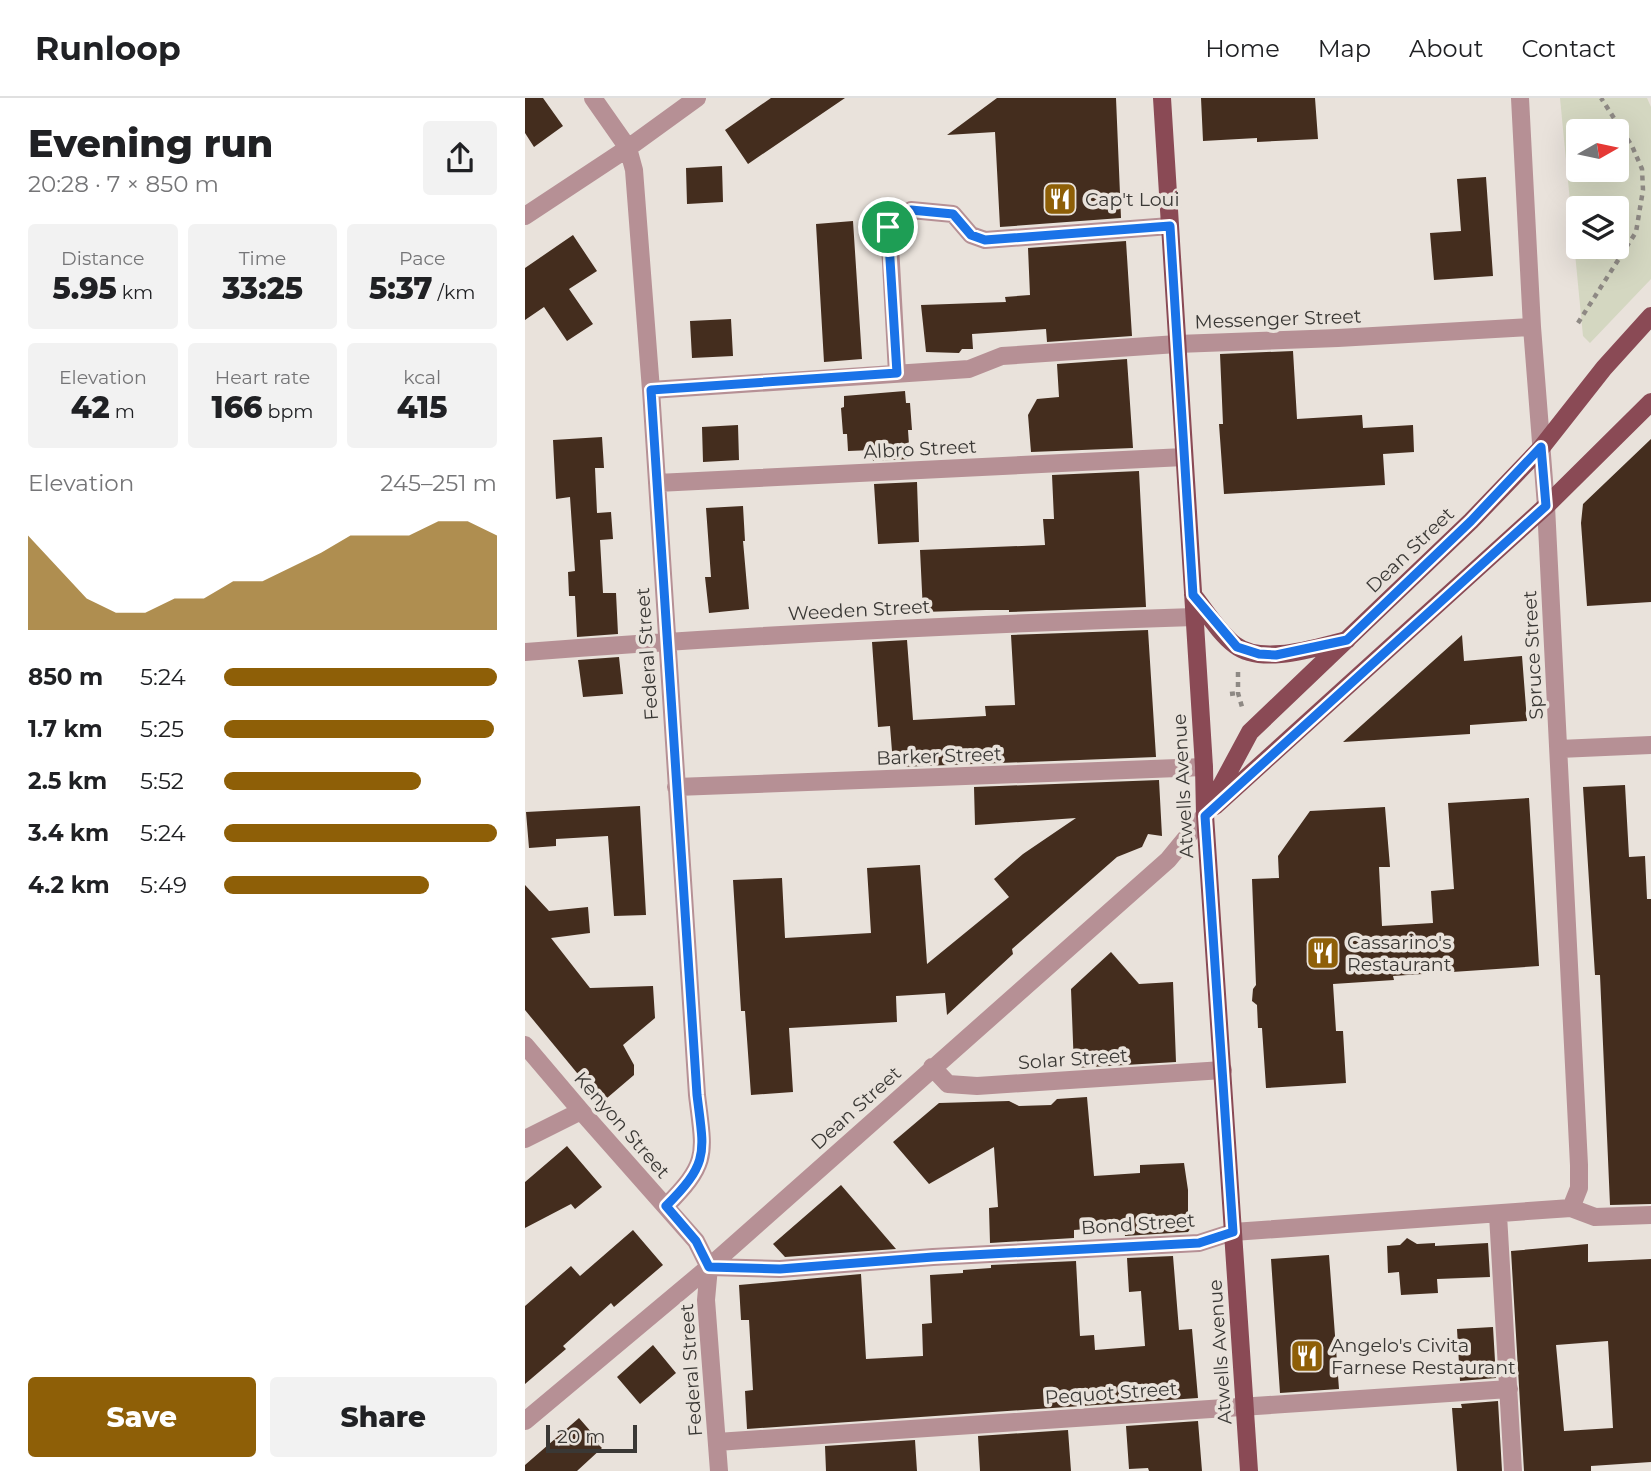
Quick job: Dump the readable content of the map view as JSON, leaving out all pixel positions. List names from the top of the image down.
{
  "streets": {
    "main road": ["Dean Street", "Atwells Avenue"],
    "street": [
      "Messenger Street",
      "Albro Street",
      "Weeden Street",
      "Federal Street",
      "Spruce Street",
      "Barker Street",
      "Solar Street",
      "Kenyon Street",
      "Bond Street",
      "Pequot Street"
    ]
  },
  "crossings": [
    ["Messenger Street", "Federal Street"],
    ["Messenger Street", "Spruce Street"],
    ["Messenger Street", "Atwells Avenue"],
    ["Albro Street", "Federal Street"],
    ["Albro Street", "Atwells Avenue"],
    ["Dean Street", "Federal Street"],
    ["Dean Street", "Spruce Street"],
    ["Dean Street", "Atwells Avenue"],
    ["Dean Street", "Solar Street"],
    ["Dean Street", "Kenyon Street"],
    ["Dean Street", "Bond Street"],
    ["Weeden Street", "Federal Street"],
    ["Weeden Street", "Atwells Avenue"],
    ["Federal Street", "Barker Street"],
    ["Federal Street", "Kenyon Street"],
    ["Federal Street", "Bond Street"],
    ["Federal Street", "Pequot Street"],
    ["Spruce Street", "Bond Street"],
    ["Barker Street", "Atwells Avenue"],
    ["Atwells Avenue", "Solar Street"],
    ["Atwells Avenue", "Bond Street"],
    ["Atwells Avenue", "Pequot Street"],
    ["Kenyon Street", "Bond Street"]
  ],
  "places": {
    "restaurant": ["Cap't Loui", "Cassarino's Restaurant", "Angelo's Civita Farnese Restaurant"]
  },
  "scale_bar": "20 m",
  "north": "right",
  "page": {
    "header": "Runloop",
    "nav": [
      "Home",
      "Map",
      "About",
      "Contact"
    ],
    "heading": ["Evening run", "20:28 · 7 × 850 m"],
    "stats": [
      ["Distance", "5.95 km"],
      ["Time", "33:25"],
      ["Pace", "5:37 /km"],
      ["Elevation", "42 m"],
      ["Heart rate", "166 bpm"],
      ["kcal", "415"]
    ],
    "chart": ["Elevation", "245–251 m"],
    "list": [
      {
        "name": "850 m",
        "note": "5:24"
      },
      {
        "name": "1.7 km",
        "note": "5:25"
      },
      {
        "name": "2.5 km",
        "note": "5:52"
      },
      {
        "name": "3.4 km",
        "note": "5:24"
      },
      {
        "name": "4.2 km",
        "note": "5:49"
      }
    ],
    "buttons": ["Save", "Share"],
    "scale": "20 m"
  }
}
